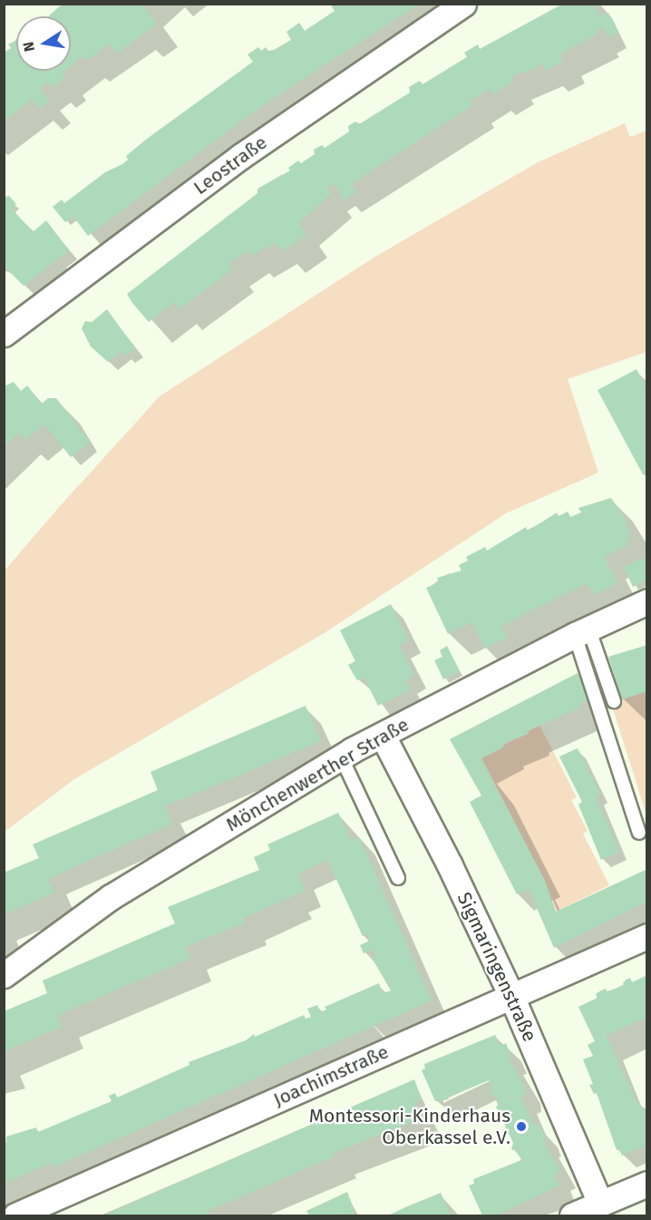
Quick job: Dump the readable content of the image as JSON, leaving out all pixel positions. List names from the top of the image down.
{
  "streets": {
    "street": [
      "Leostraße",
      "Mönchenwerther Straße",
      "Sigmaringenstraße",
      "Joachimstraße"
    ]
  },
  "crossings": [
    ["Mönchenwerther Straße", "Sigmaringenstraße"],
    ["Sigmaringenstraße", "Joachimstraße"]
  ],
  "places": ["Montessori-Kinderhaus Oberkassel e.V."],
  "north": "left"
}
